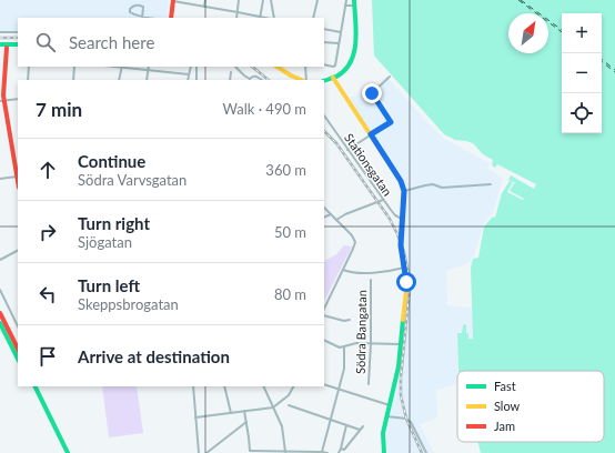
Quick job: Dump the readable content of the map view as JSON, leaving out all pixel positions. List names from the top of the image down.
{
  "streets": {
    "street": ["Stationsgatan", "Södra Bangatan"]
  },
  "legend": ["Fast", "Slow", "Jam"],
  "north": "top right",
  "page": {
    "map_buttons": ["+", "−"],
    "search": "Search here",
    "heading": ["7 min", "Walk · 490 m"],
    "list": [
      ["Continue", "Södra Varvsgatan", "360 m"],
      ["Turn right", "Sjögatan", "50 m"],
      ["Turn left", "Skeppsbrogatan", "80 m"],
      "Arrive at destination"
    ]
  }
}
